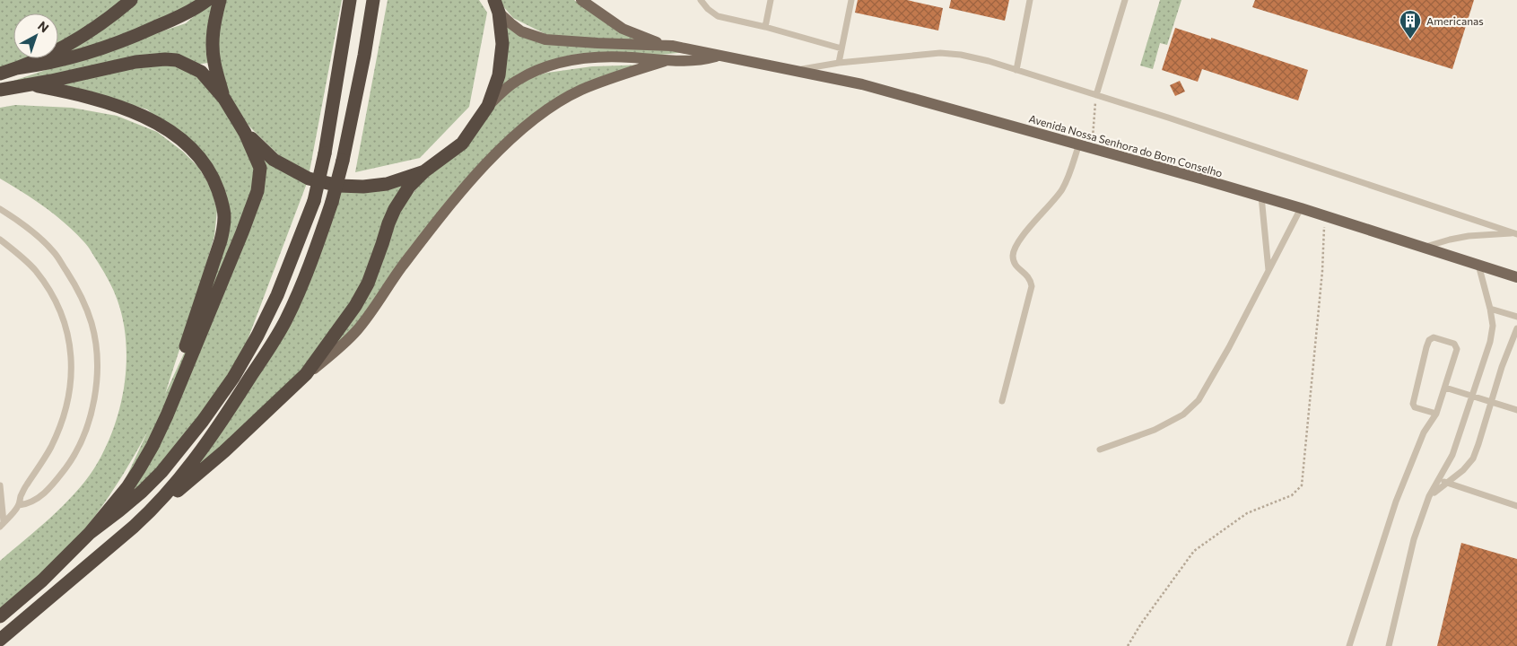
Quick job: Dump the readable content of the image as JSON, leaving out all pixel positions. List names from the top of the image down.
{
  "streets": {
    "main road": ["Avenida Nossa Senhora do Bom Conselho"]
  },
  "places": {
    "building": ["Americanas"]
  },
  "north": "top right"
}
